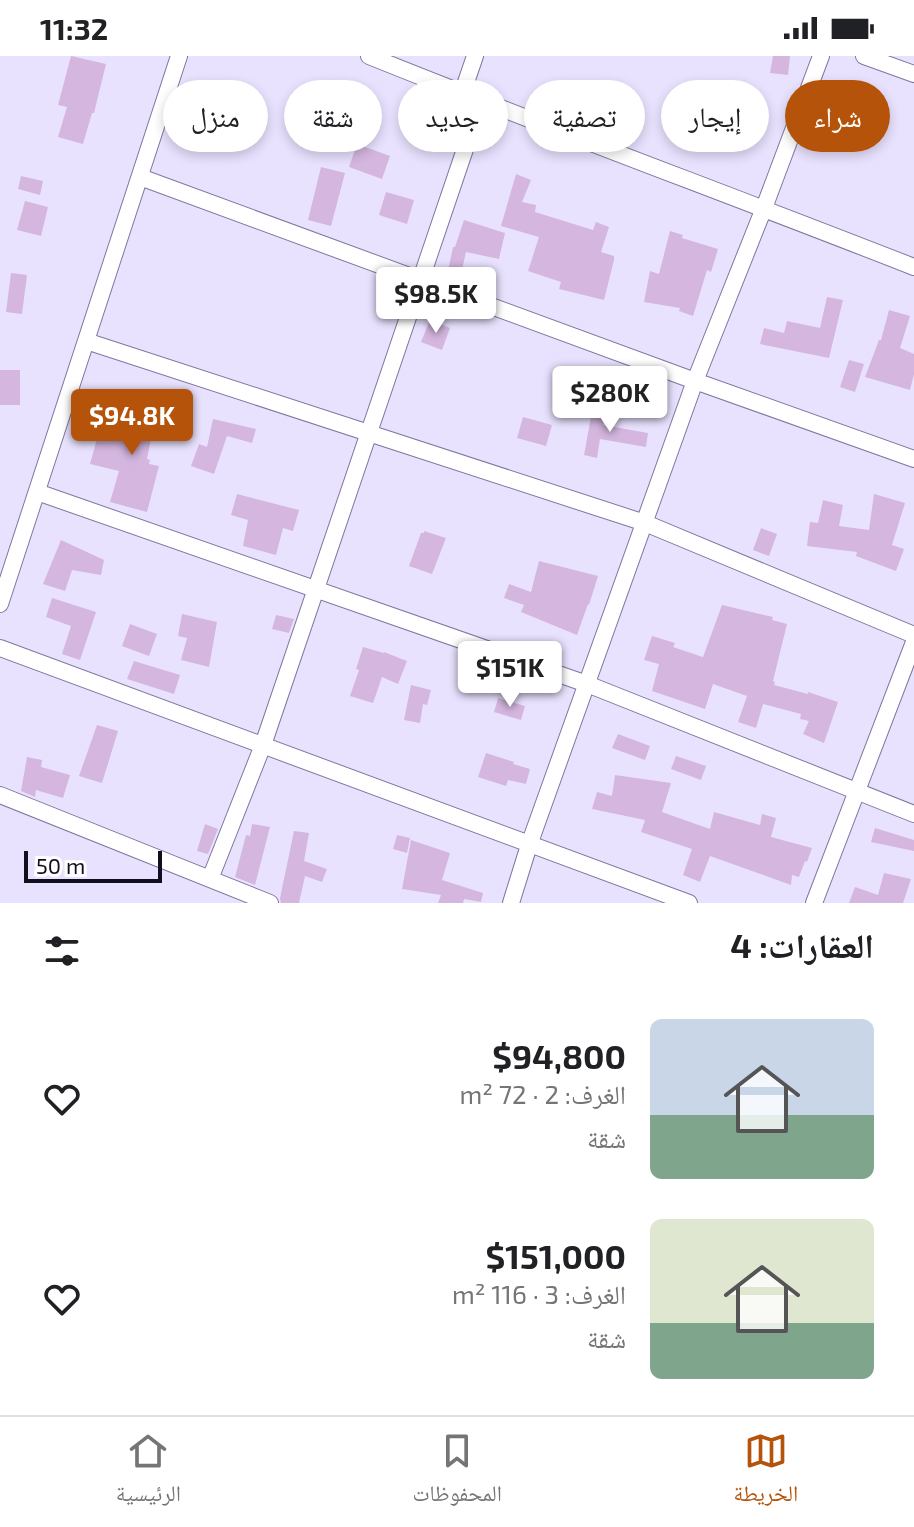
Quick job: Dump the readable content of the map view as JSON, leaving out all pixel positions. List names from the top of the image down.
{
  "scale_bar": "50 m",
  "page": {
    "status": "11:32",
    "chip": [
      "شراء",
      "إيجار",
      "تصفية",
      "جديد",
      "شقة",
      "منزل"
    ],
    "price": [
      "$98.5K",
      "$280K",
      "$94.8K",
      "$151K"
    ],
    "scale": "50 m",
    "heading": "العقارات: 4",
    "list": [
      {
        "name": "$94,800",
        "note": "الغرف: 2 · 72 m² · شقة"
      },
      {
        "name": "$151,000",
        "note": "الغرف: 3 · 116 m² · شقة"
      }
    ],
    "tabs": ["الخريطة", "المحفوظات", "الرئيسية"]
  }
}
